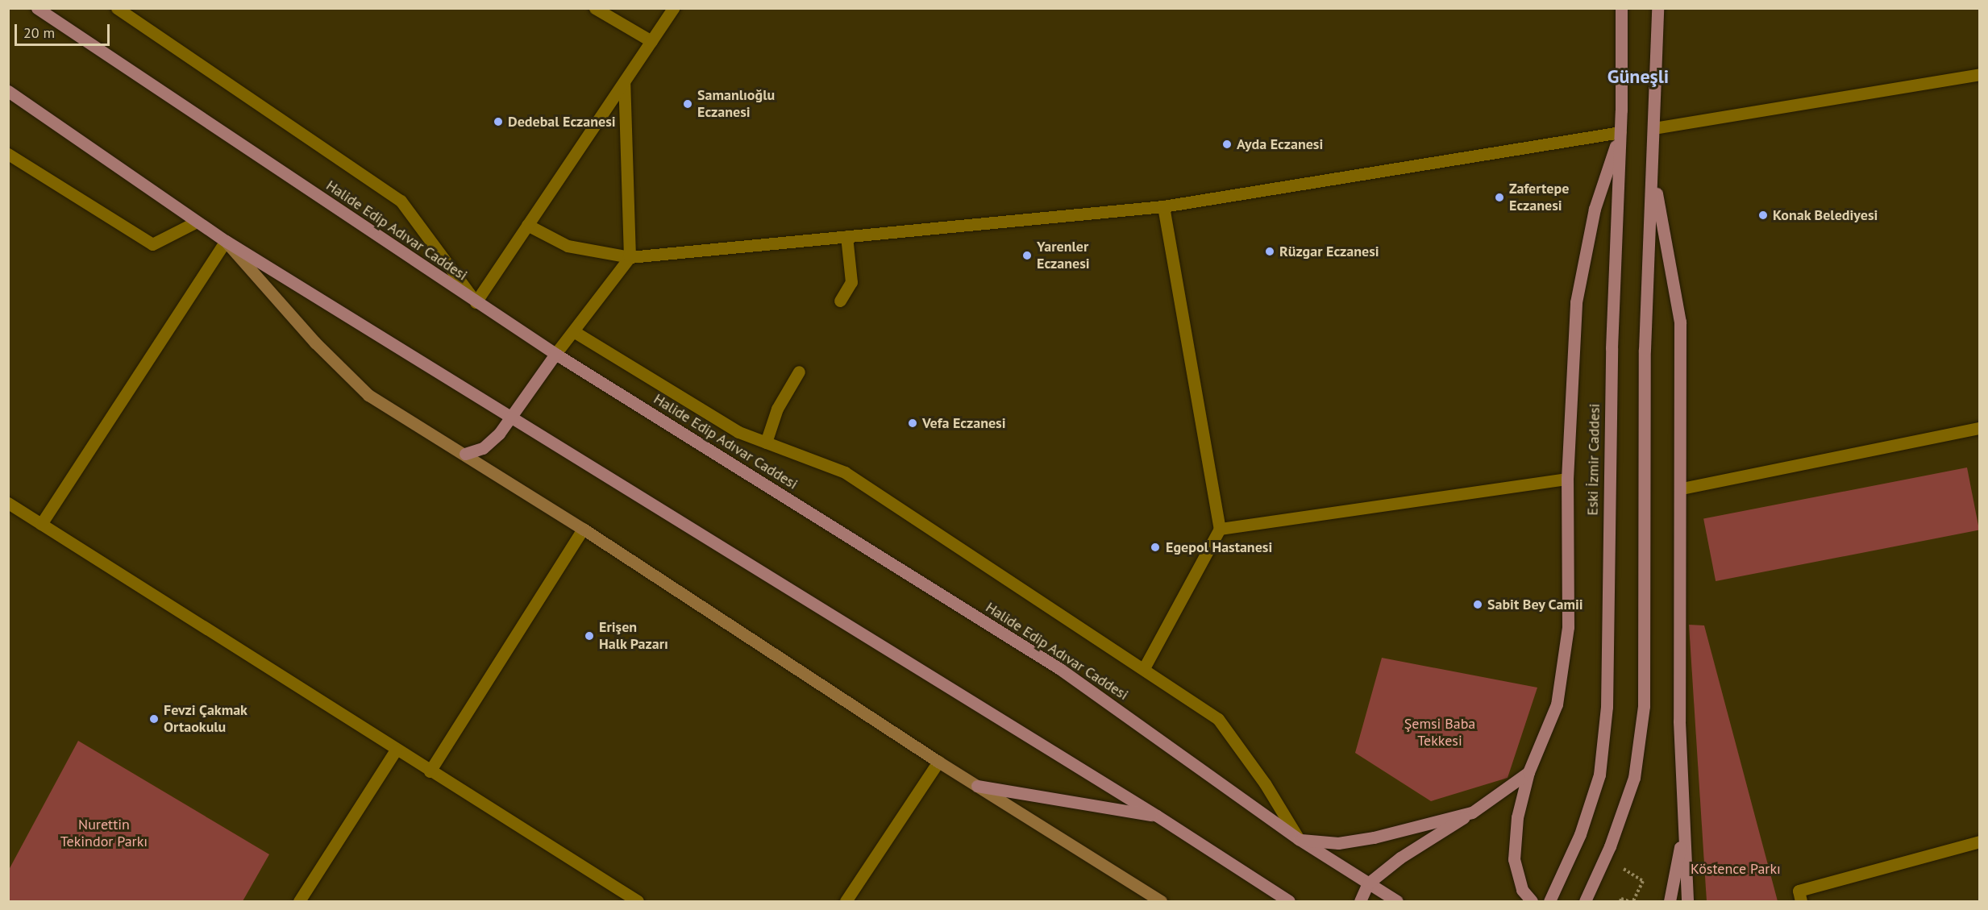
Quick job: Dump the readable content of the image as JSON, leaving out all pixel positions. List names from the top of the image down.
{
  "streets": {
    "main road": ["Halide Edip Adıvar Caddesi", "Eski İzmir Caddesi"]
  },
  "districts": ["Güneşli"],
  "parks": ["Şemsi Baba Tekkesi", "Nurettin Tekindor Parkı", "Köstence Parkı"],
  "places": [
    "Samanlıoğlu Eczanesi",
    "Dedebal Eczanesi",
    "Ayda Eczanesi",
    "Zafertepe Eczanesi",
    "Konak Belediyesi",
    "Rüzgar Eczanesi",
    "Yarenler Eczanesi",
    "Vefa Eczanesi",
    "Egepol Hastanesi",
    "Sabit Bey Camii",
    "Erişen Halk Pazarı",
    "Fevzi Çakmak Ortaokulu"
  ],
  "scale_bar": "20 m"
}
